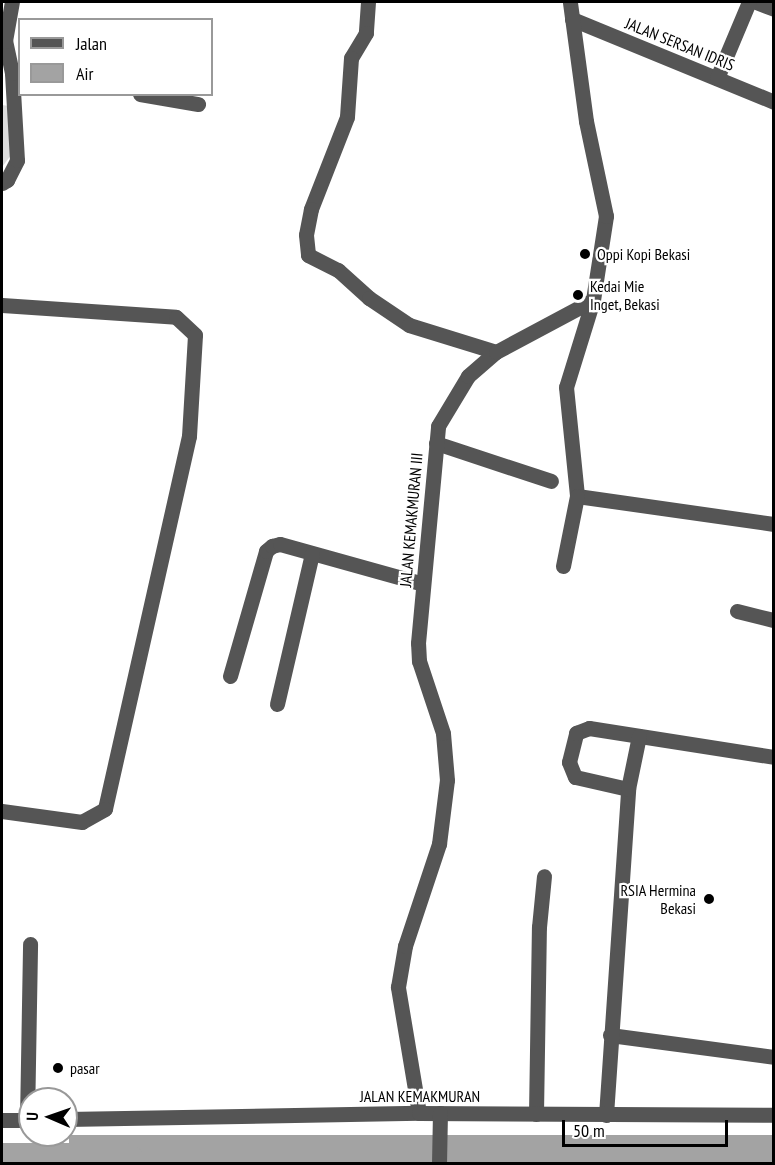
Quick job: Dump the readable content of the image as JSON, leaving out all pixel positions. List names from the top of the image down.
{
  "streets": {
    "street": ["JALAN SERSAN IDRIS", "JALAN KEMAKMURAN III", "JALAN KEMAKMURAN"]
  },
  "crossings": [
    ["JALAN KEMAKMURAN III", "JALAN KEMAKMURAN"]
  ],
  "places": [
    "Oppi Kopi Bekasi",
    "Kedai Mie Inget, Bekasi",
    "RSIA Hermina Bekasi",
    "pasar"
  ],
  "legend": ["Jalan", "Air"],
  "scale_bar": "50 m",
  "north": "left"
}
